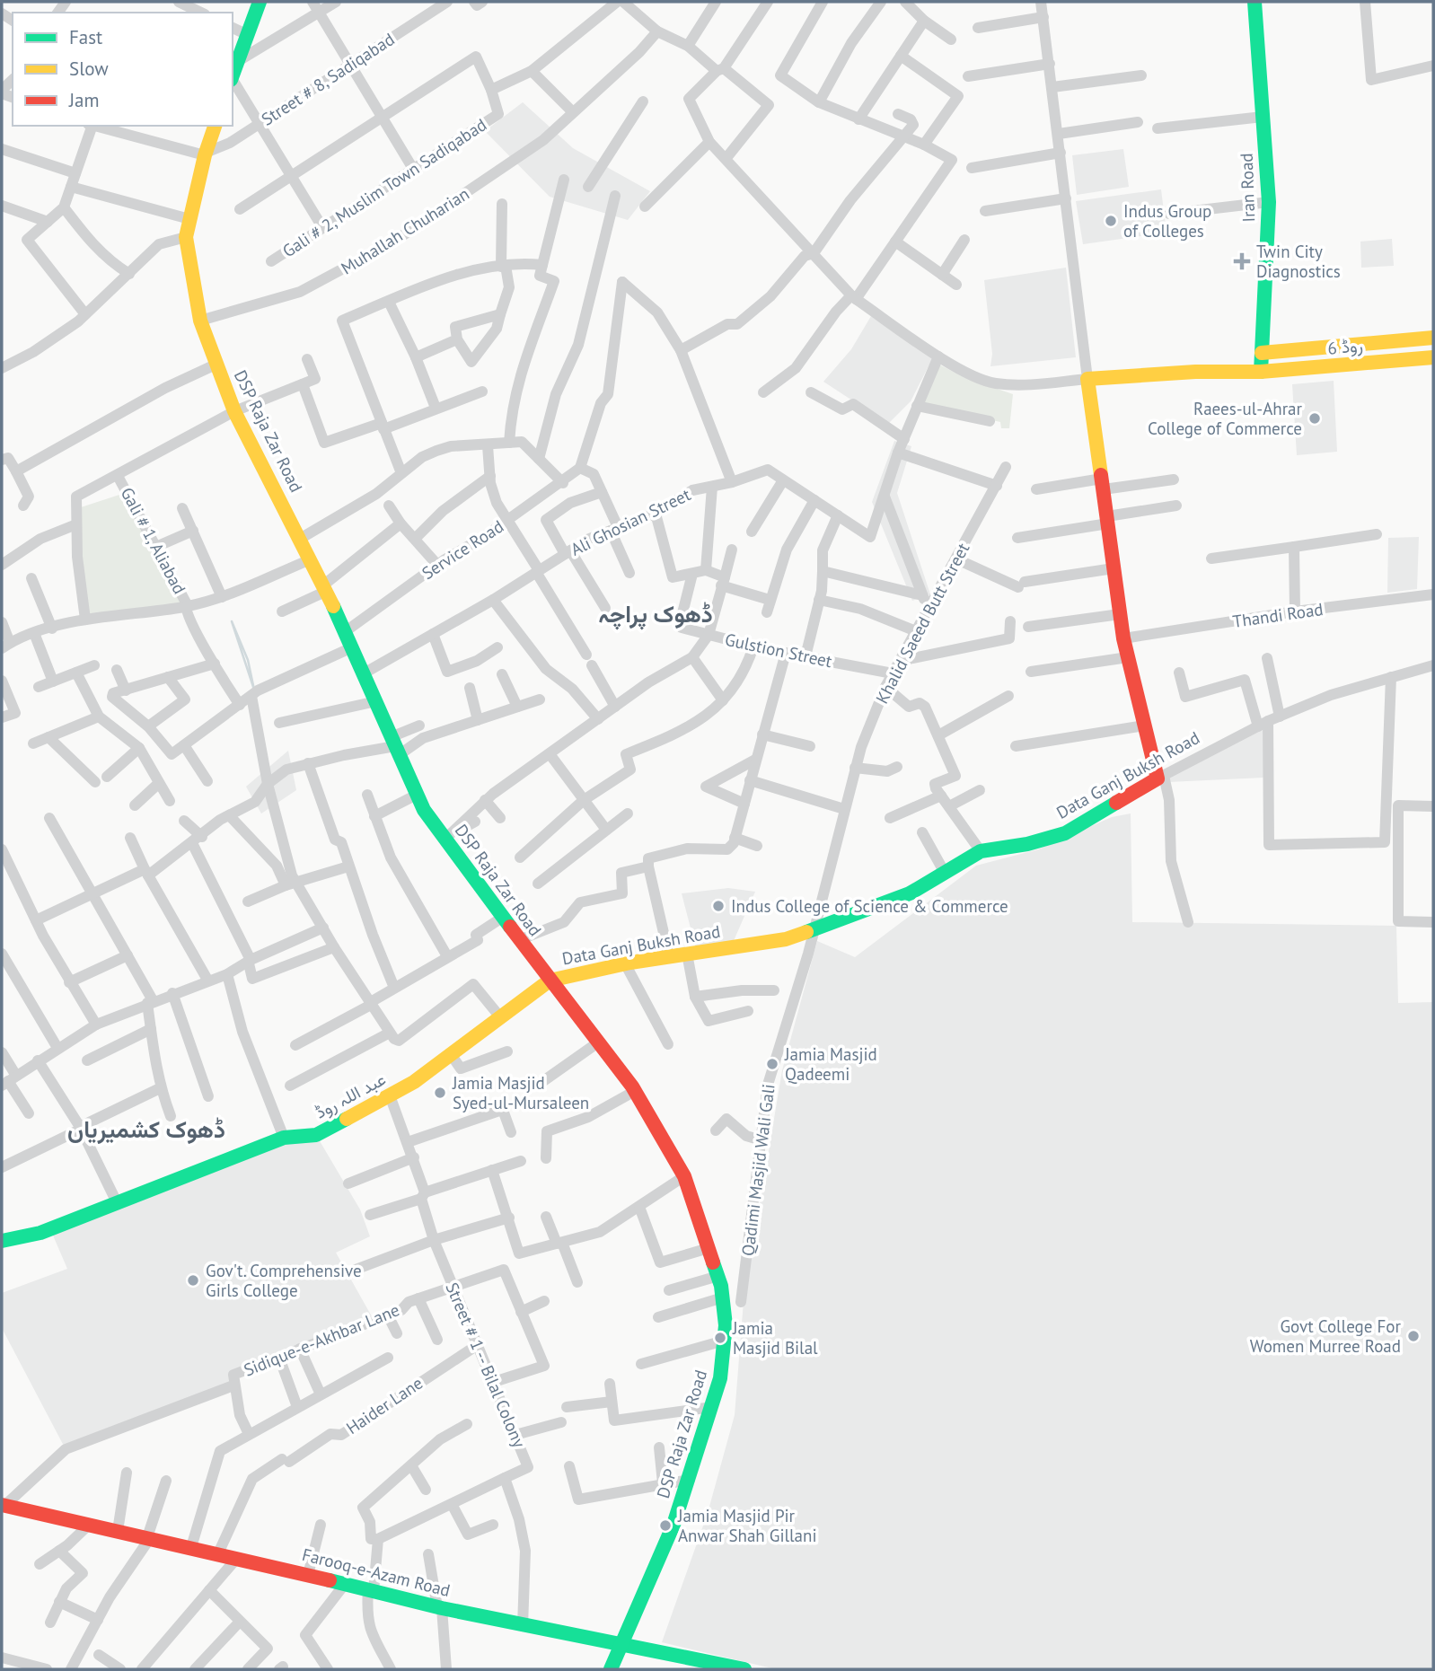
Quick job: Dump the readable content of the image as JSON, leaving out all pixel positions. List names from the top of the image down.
{
  "streets": {
    "street": [
      "Street # 8, Sadiqabad",
      "Gali # 2, Muslim Town Sadiqabad",
      "Iran Road",
      "Muhallah Chuharian",
      "روڈ 6",
      "DSP Raja Zar Road",
      "Ali Ghosian Street",
      "Gali # 1, Aliabad",
      "Service Road",
      "Thandi Road",
      "Khalid Saeed Butt Street",
      "Gulstion Street",
      "Data Ganj Buksh Road",
      "عبد اللہ روڈ",
      "Qadimi Masjid Wali Gali",
      "Sidique-e-Akhbar Lane",
      "Street # 1 -- Bilal Colony",
      "Haider Lane",
      "Farooq-e-Azam Road"
    ]
  },
  "crossings": [
    ["Street # 8, Sadiqabad", "DSP Raja Zar Road"],
    ["Iran Road", "روڈ 6"],
    ["Muhallah Chuharian", "DSP Raja Zar Road"],
    ["DSP Raja Zar Road", "Ali Ghosian Street"],
    ["DSP Raja Zar Road", "Service Road"],
    ["DSP Raja Zar Road", "Data Ganj Buksh Road"],
    ["DSP Raja Zar Road", "عبد اللہ روڈ"],
    ["DSP Raja Zar Road", "Farooq-e-Azam Road"],
    ["Khalid Saeed Butt Street", "Gulstion Street"],
    ["Khalid Saeed Butt Street", "Data Ganj Buksh Road"],
    ["Khalid Saeed Butt Street", "Qadimi Masjid Wali Gali"],
    ["Data Ganj Buksh Road", "عبد اللہ روڈ"],
    ["Data Ganj Buksh Road", "Qadimi Masjid Wali Gali"],
    ["عبد اللہ روڈ", "Street # 1 -- Bilal Colony"],
    ["Sidique-e-Akhbar Lane", "Street # 1 -- Bilal Colony"],
    ["Street # 1 -- Bilal Colony", "Haider Lane"],
    ["Haider Lane", "Farooq-e-Azam Road"]
  ],
  "districts": ["ڈھوک پراچہ", "ڈھوک کشمیریاں"],
  "places": {
    "other": [
      "Indus Group of Colleges",
      "Raees-ul-Ahrar College of Commerce",
      "Indus College of Science & Commerce",
      "Jamia Masjid Qadeemi",
      "Jamia Masjid Syed-ul-Mursaleen",
      "Gov't. Comprehensive Girls College",
      "Govt College For Women Murree Road",
      "Jamia Masjid Bilal",
      "Jamia Masjid Pir Anwar Shah Gillani"
    ],
    "health": ["Twin City Diagnostics"]
  },
  "legend": ["Fast", "Slow", "Jam"]
}
